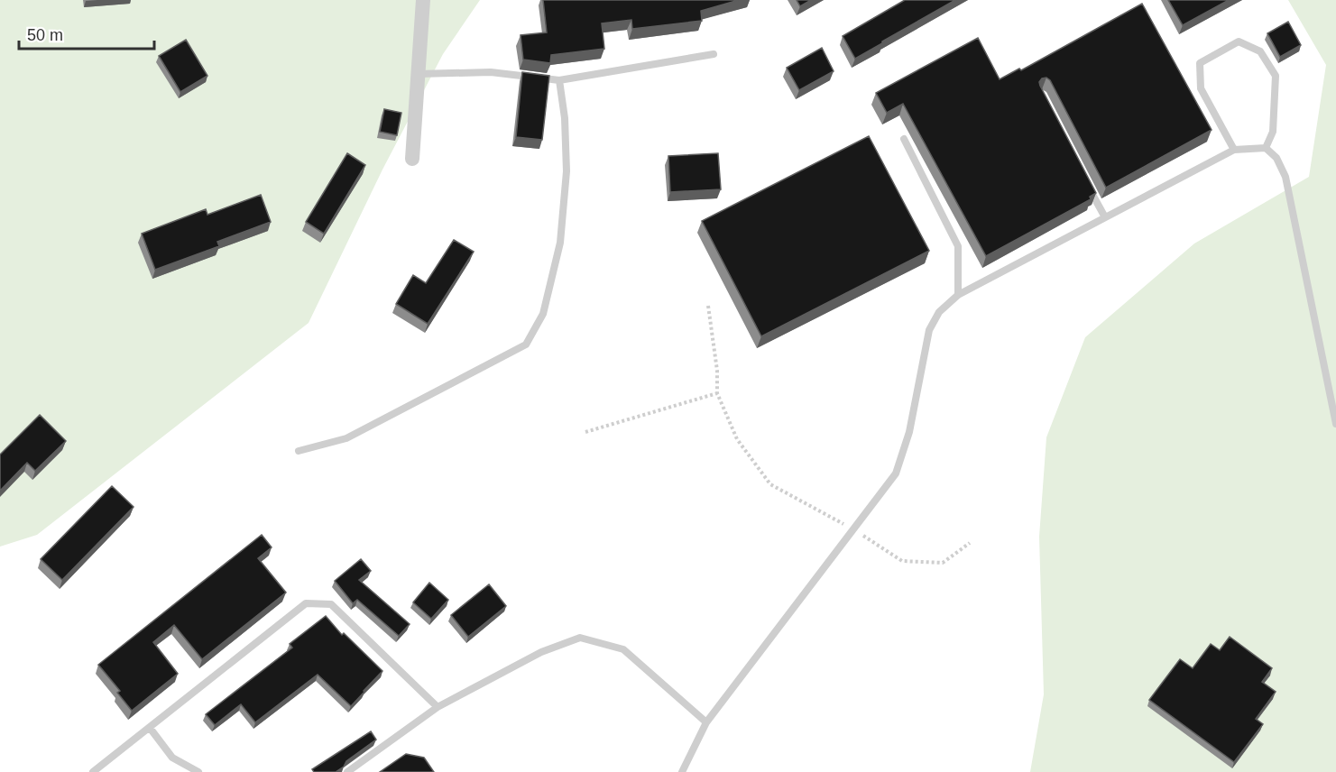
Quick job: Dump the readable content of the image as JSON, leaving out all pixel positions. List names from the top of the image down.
{
  "scale_bar": "50 m"
}
